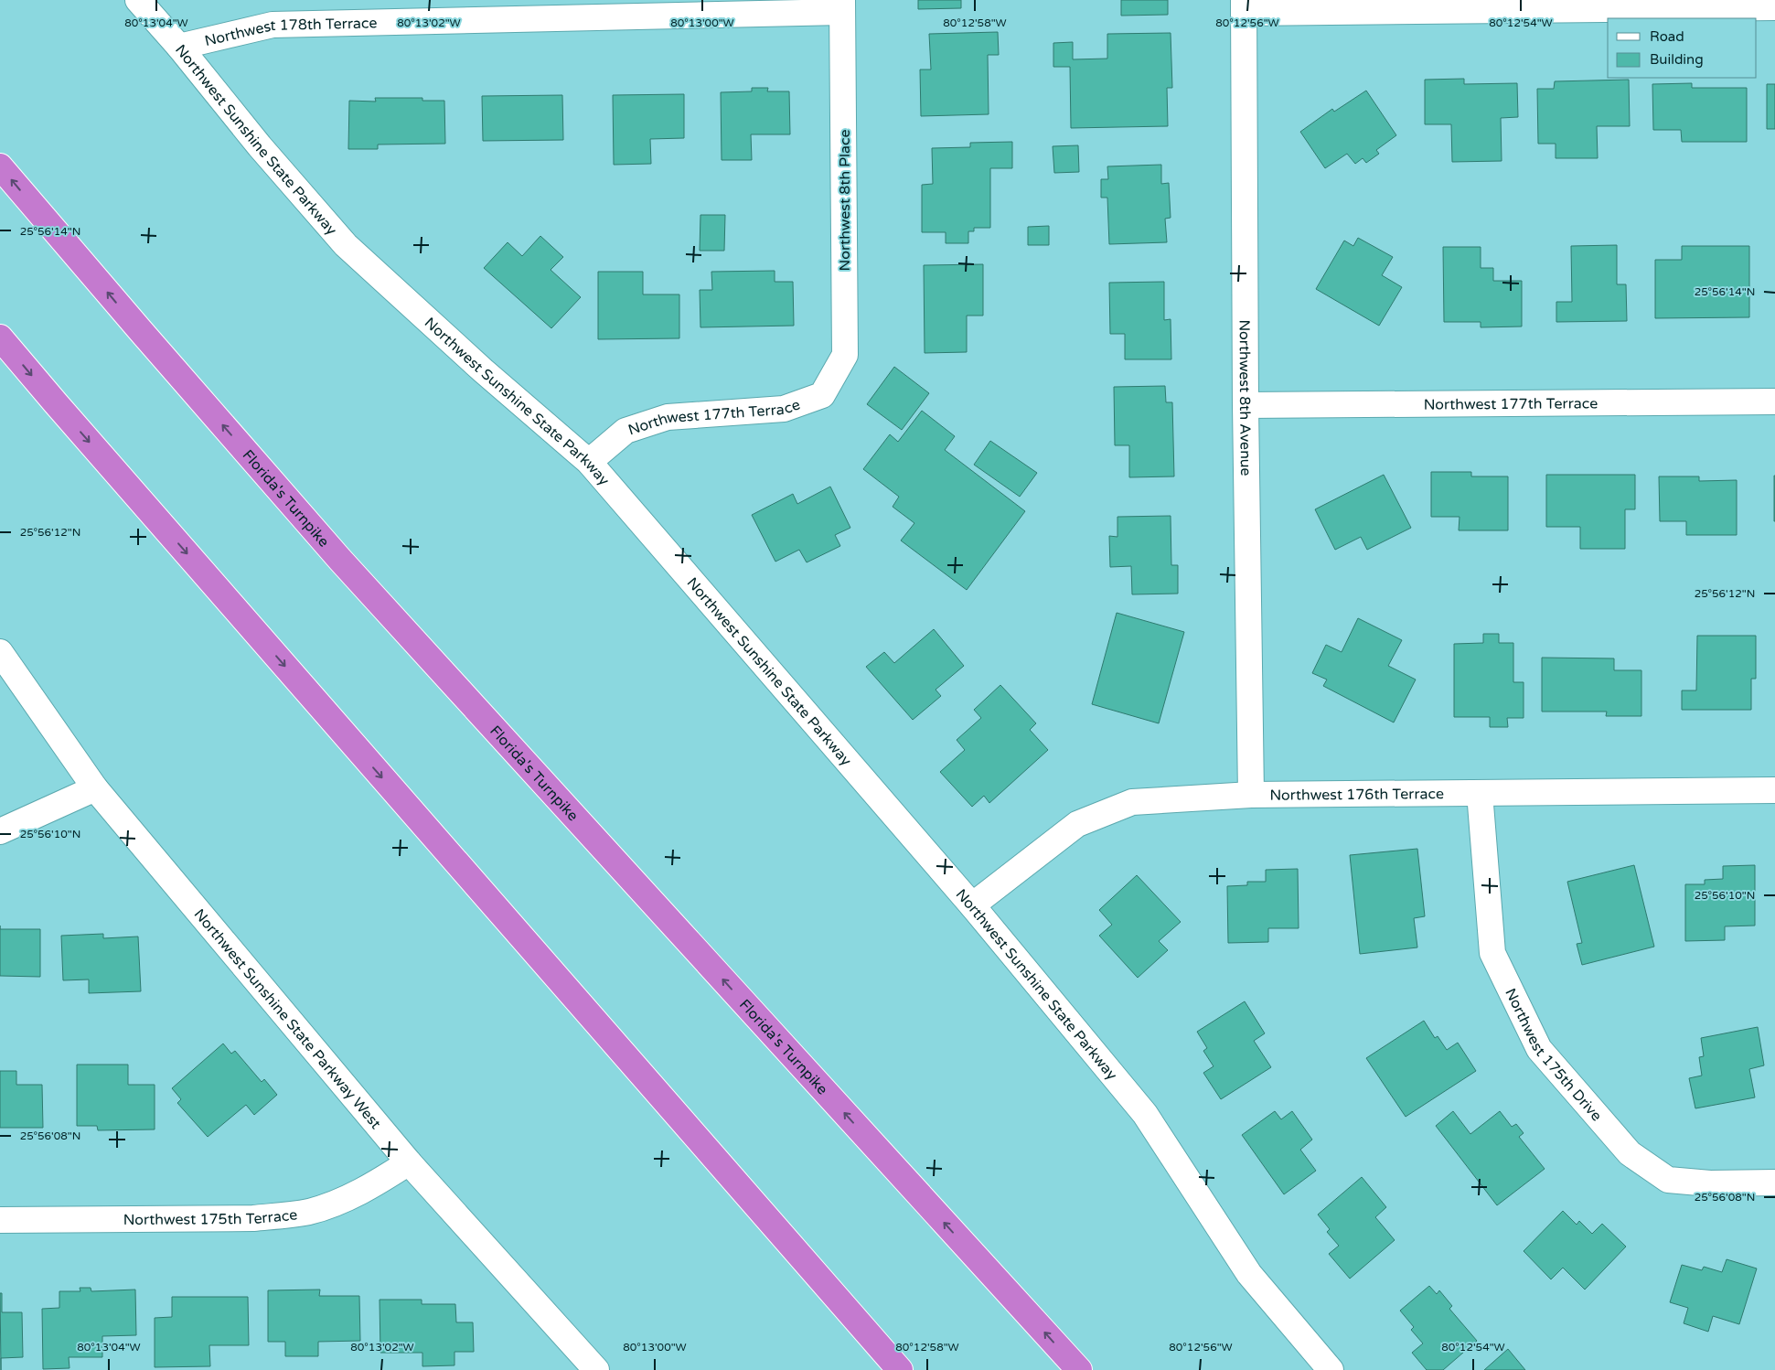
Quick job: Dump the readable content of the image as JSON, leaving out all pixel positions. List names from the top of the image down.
{
  "streets": {
    "highway": ["Florida's Turnpike"],
    "street": [
      "Northwest 178th Terrace",
      "Northwest Sunshine State Parkway",
      "Northwest 8th Place",
      "Northwest 8th Avenue",
      "Northwest 177th Terrace",
      "Northwest 176th Terrace",
      "Northwest Sunshine State Parkway West",
      "Northwest 175th Drive",
      "Northwest 175th Terrace"
    ]
  },
  "crossings": [
    ["Northwest 178th Terrace", "Northwest Sunshine State Parkway"],
    ["Northwest 178th Terrace", "Northwest 8th Place"],
    ["Northwest Sunshine State Parkway", "Northwest 177th Terrace"],
    ["Northwest Sunshine State Parkway", "Northwest 176th Terrace"],
    ["Northwest 8th Place", "Northwest 177th Terrace"],
    ["Northwest 8th Avenue", "Northwest 177th Terrace"],
    ["Northwest 8th Avenue", "Northwest 176th Terrace"],
    ["Northwest 176th Terrace", "Northwest 175th Drive"],
    ["Northwest Sunshine State Parkway West", "Northwest 175th Terrace"]
  ],
  "legend": ["Road", "Building"],
  "coordinates": [
    "80°13'04\"W",
    "80°13'02\"W",
    "80°13'00\"W",
    "80°12'58\"W",
    "80°12'56\"W",
    "80°12'54\"W",
    "25°56'14\"N",
    "25°56'12\"N",
    "25°56'10\"N",
    "25°56'08\"N"
  ]
}
